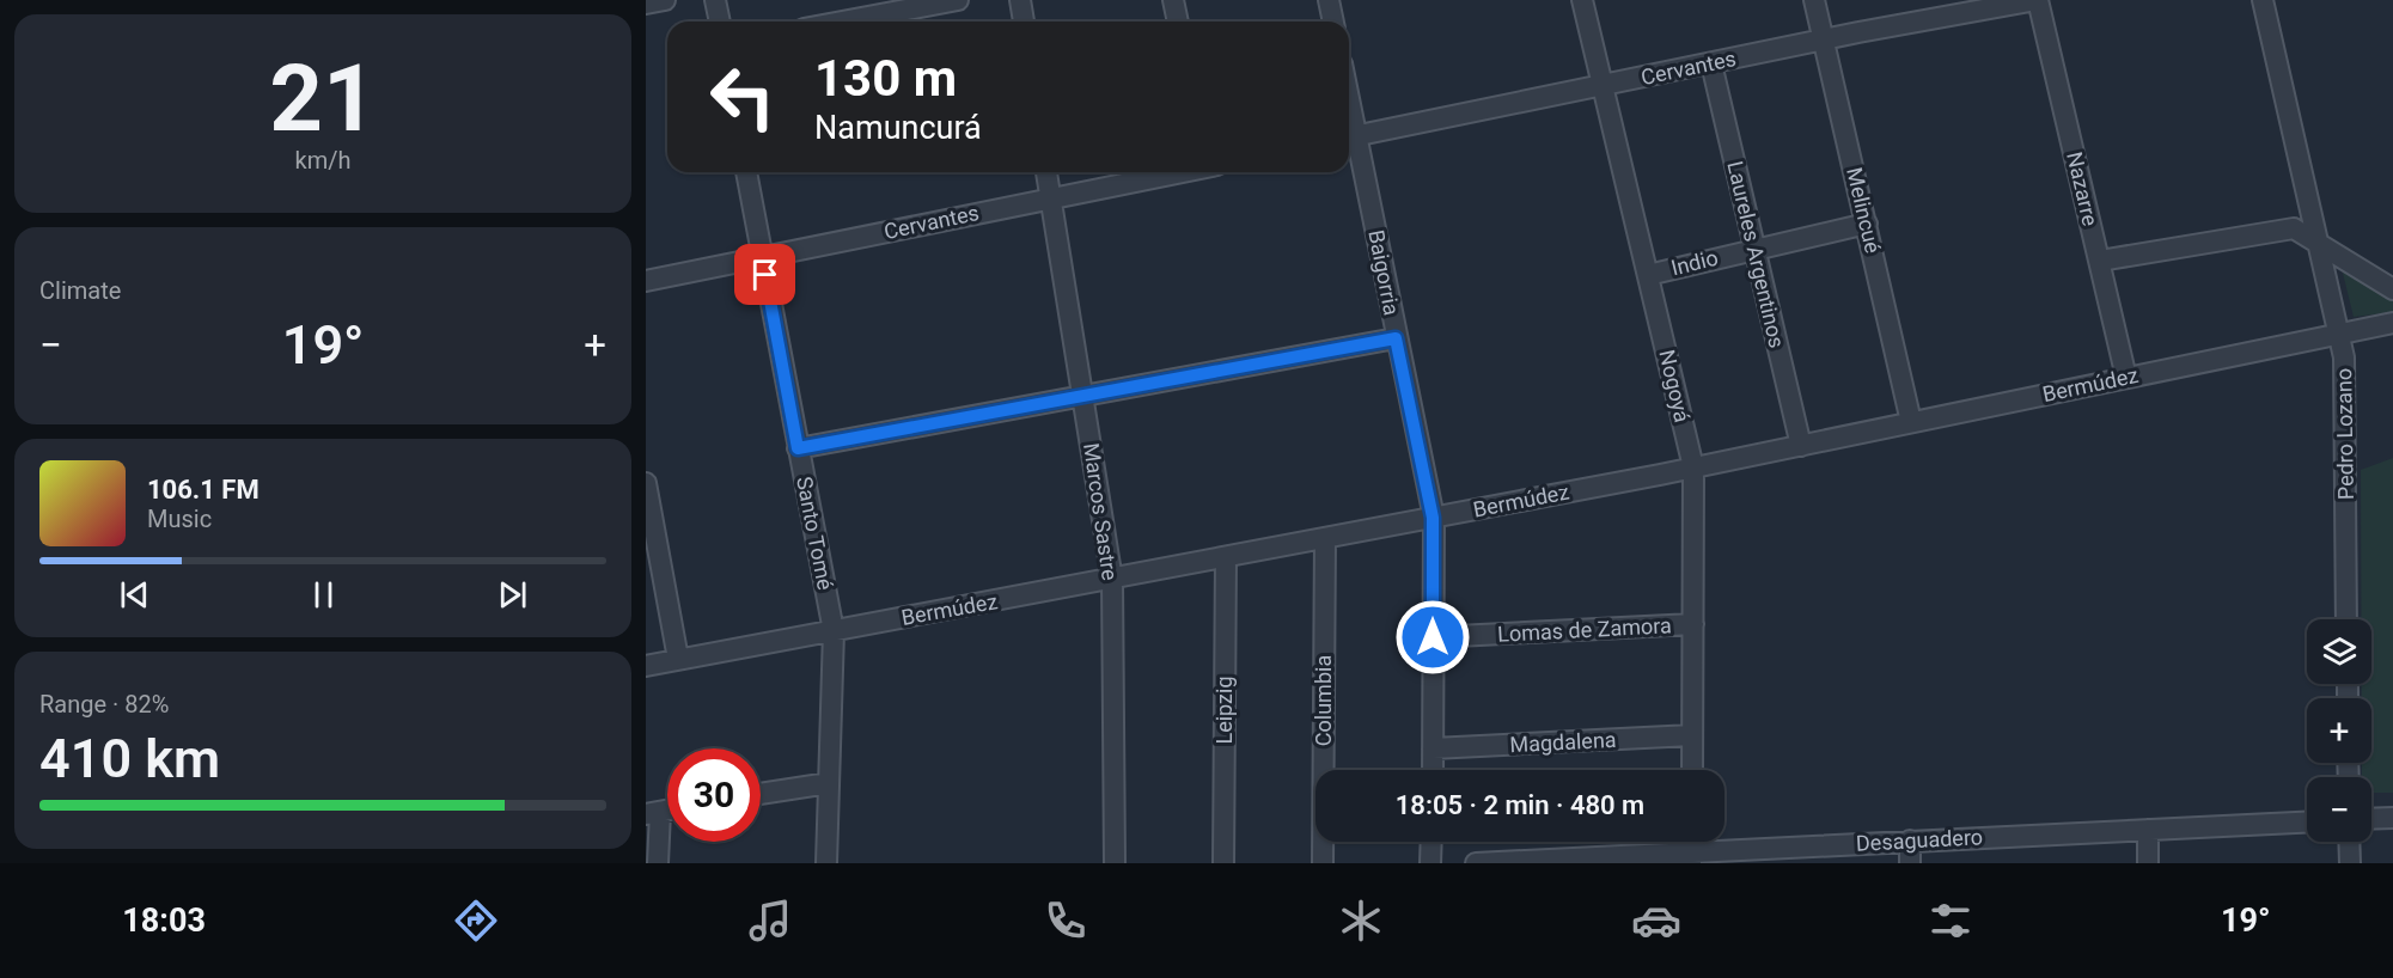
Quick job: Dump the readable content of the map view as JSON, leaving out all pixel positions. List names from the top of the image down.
{
  "streets": {
    "street": [
      "Cervantes",
      "Nazarre",
      "Melincué",
      "Laureles Argentinos",
      "Indio",
      "Baigorria",
      "Bermúdez",
      "Nogoyá",
      "Pedro Lozano",
      "Marcos Sastre",
      "Santo Tomé",
      "Lomas de Zamora",
      "Columbia",
      "Leipzig",
      "Magdalena",
      "Desaguadero"
    ]
  },
  "crossings": [
    ["Cervantes", "Nazarre"],
    ["Cervantes", "Melincué"],
    ["Cervantes", "Laureles Argentinos"],
    ["Cervantes", "Baigorria"],
    ["Cervantes", "Nogoyá"],
    ["Cervantes", "Marcos Sastre"],
    ["Cervantes", "Santo Tomé"],
    ["Nazarre", "Bermúdez"],
    ["Melincué", "Indio"],
    ["Melincué", "Bermúdez"],
    ["Laureles Argentinos", "Indio"],
    ["Laureles Argentinos", "Bermúdez"],
    ["Indio", "Nogoyá"],
    ["Baigorria", "Bermúdez"],
    ["Baigorria", "Lomas de Zamora"],
    ["Baigorria", "Magdalena"],
    ["Bermúdez", "Nogoyá"],
    ["Bermúdez", "Pedro Lozano"],
    ["Bermúdez", "Marcos Sastre"],
    ["Bermúdez", "Santo Tomé"],
    ["Bermúdez", "Columbia"],
    ["Bermúdez", "Leipzig"],
    ["Nogoyá", "Lomas de Zamora"],
    ["Nogoyá", "Magdalena"]
  ],
  "page": {
    "tile": [
      ["21", "km/h"],
      "Climate",
      ["Range · 82%", "410 km"]
    ],
    "turn": ["130 m", "Namuncurá"],
    "heat": ["−", "19°", "+"],
    "song": ["106.1 FM", "Music"],
    "map_buttons": ["+", "−"],
    "limit": "30",
    "trip": "18:05 · 2 min · 480 m",
    "tabs": ["18:03", "19°"]
  }
}
